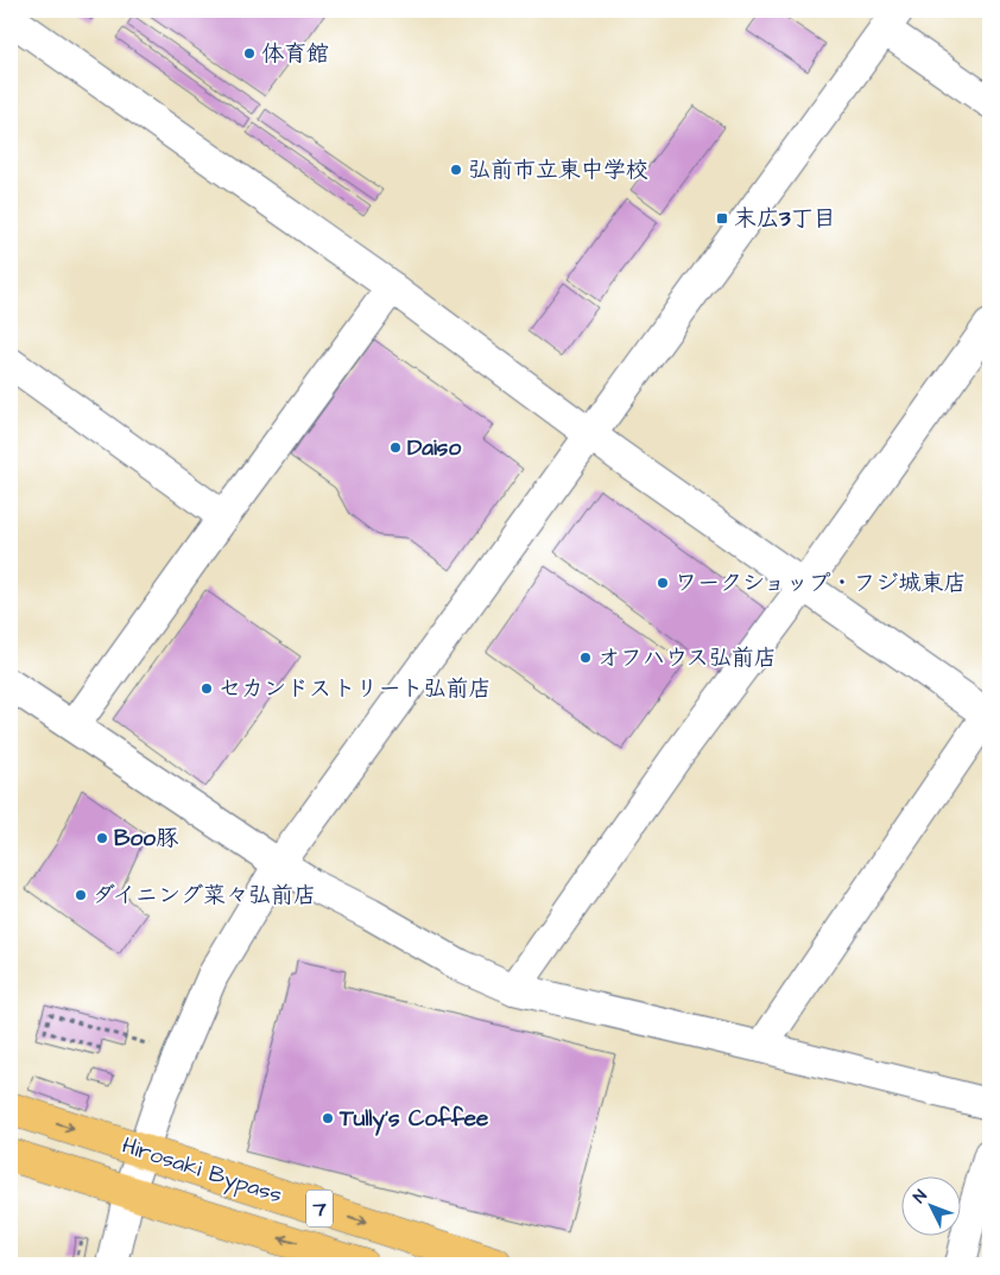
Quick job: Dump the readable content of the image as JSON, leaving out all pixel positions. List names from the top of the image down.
{
  "streets": {
    "highway": ["Hirosaki Bypass", "7"]
  },
  "places": {
    "other": [
      "体育館",
      "弘前市立東中学校",
      "Daiso",
      "ワークショップ・フジ城東店",
      "オフハウス弘前店",
      "セカンドストリート弘前店",
      "Boo豚",
      "ダイニング菜々弘前店",
      "Tully's Coffee"
    ],
    "transit": ["末広3丁目"]
  },
  "north": "top left"
}
